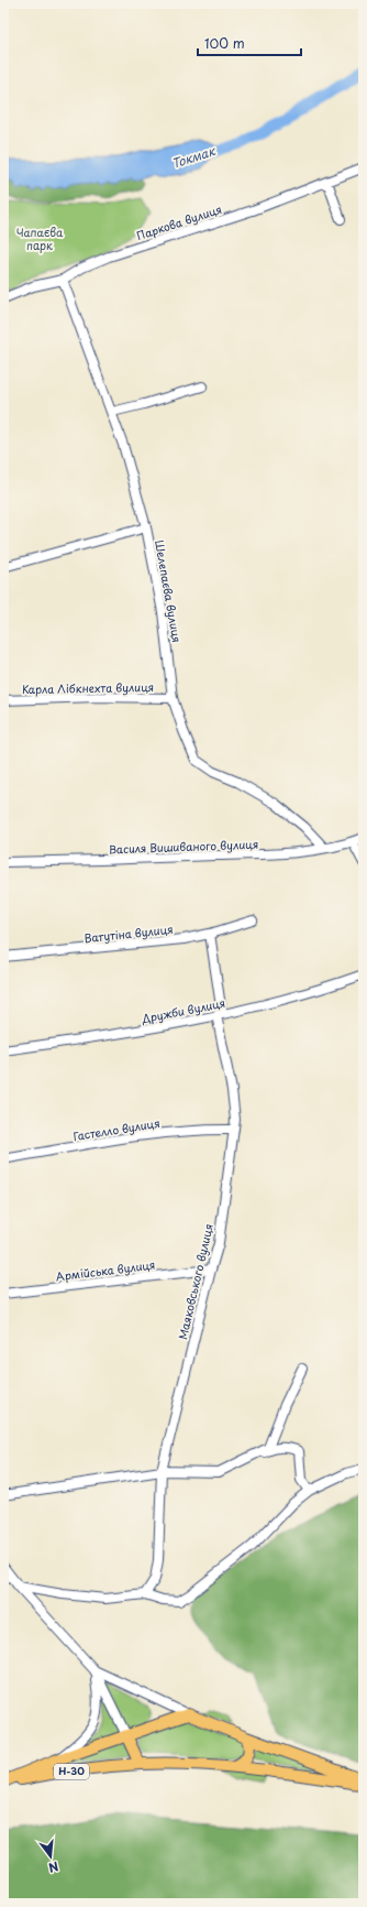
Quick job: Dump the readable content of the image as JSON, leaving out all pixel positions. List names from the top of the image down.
{
  "streets": {
    "main road": ["Н-30"],
    "street": [
      "Паркова вулиця",
      "Шелепаєва вулиця",
      "Карла Лібкнехта вулиця",
      "Василя Вишиваного вулиця",
      "Ватутіна вулиця",
      "Дружби вулиця",
      "Гастелло вулиця",
      "Армійська вулиця",
      "Маяковського вулиця"
    ]
  },
  "crossings": [
    ["Паркова вулиця", "Шелепаєва вулиця"],
    ["Шелепаєва вулиця", "Карла Лібкнехта вулиця"],
    ["Шелепаєва вулиця", "Василя Вишиваного вулиця"],
    ["Ватутіна вулиця", "Маяковського вулиця"],
    ["Дружби вулиця", "Маяковського вулиця"],
    ["Гастелло вулиця", "Маяковського вулиця"],
    ["Армійська вулиця", "Маяковського вулиця"]
  ],
  "water": ["Токмак"],
  "parks": ["Чапаєва парк"],
  "scale_bar": "100 m",
  "north": "bottom"
}
